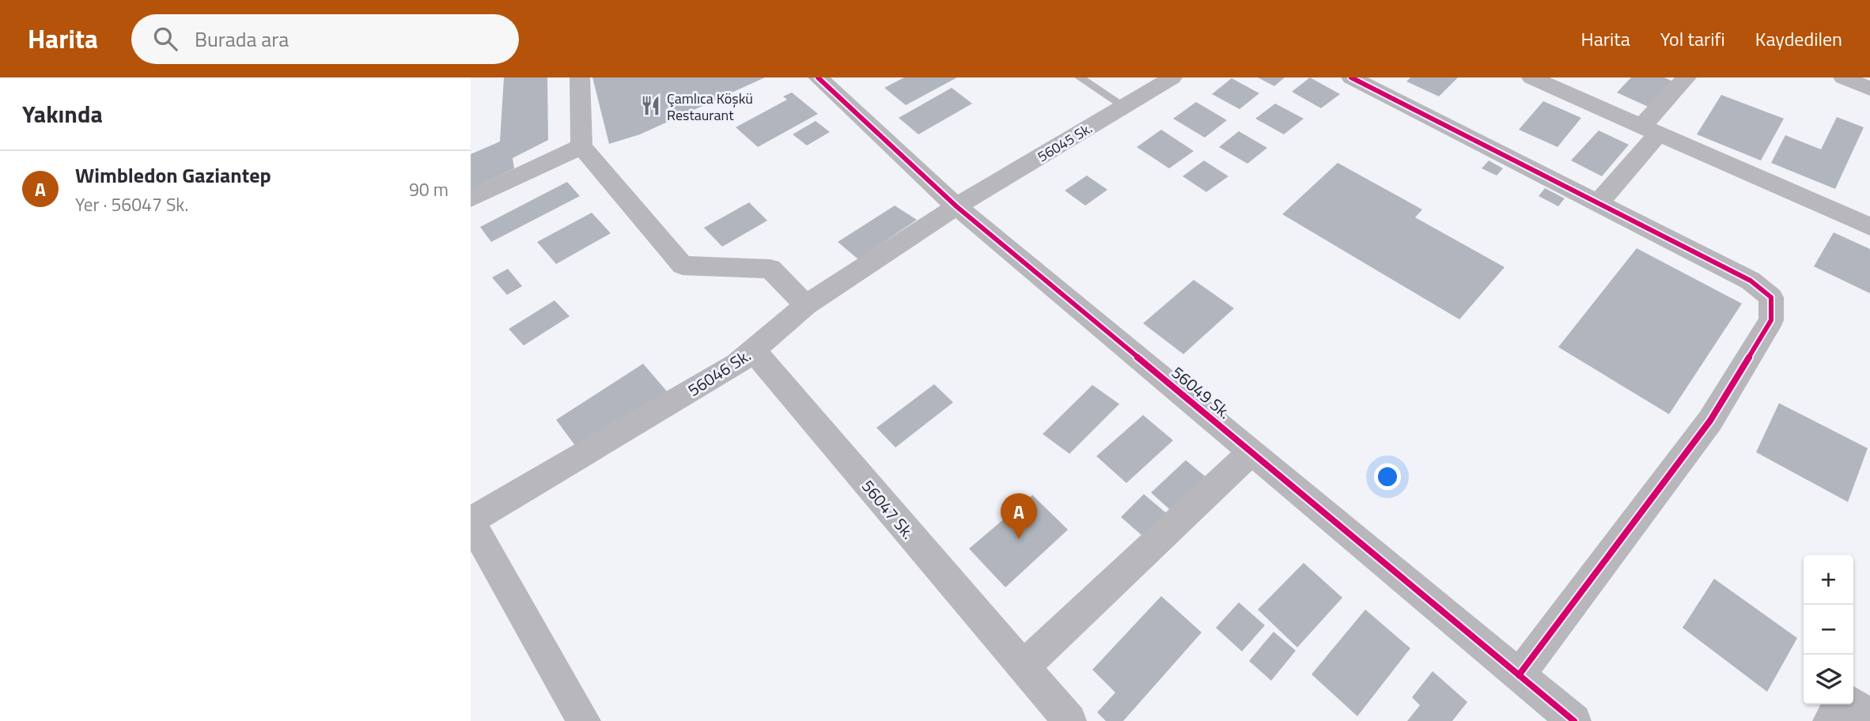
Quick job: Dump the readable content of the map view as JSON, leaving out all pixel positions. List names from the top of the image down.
{
  "streets": {
    "street": [
      "56045 Sk.",
      "56046 Sk.",
      "56049 Sk.",
      "56047 Sk."
    ]
  },
  "crossings": [
    ["56045 Sk.", "56046 Sk."],
    ["56045 Sk.", "56049 Sk."],
    ["56046 Sk.", "56049 Sk."],
    ["56046 Sk.", "56047 Sk."]
  ],
  "places": {
    "restaurant": ["Çamlıca Köşkü Restaurant"]
  },
  "page": {
    "header": "Harita",
    "search": "Burada ara",
    "nav": ["Harita", "Yol tarifi", "Kaydedilen"],
    "heading": "Yakında",
    "list": [
      {
        "mark": "A",
        "name": "Wimbledon Gaziantep",
        "note": "Yer · 56047 Sk.",
        "value": "90 m"
      }
    ],
    "pins": "A",
    "map_buttons": ["+", "−"]
  }
}
